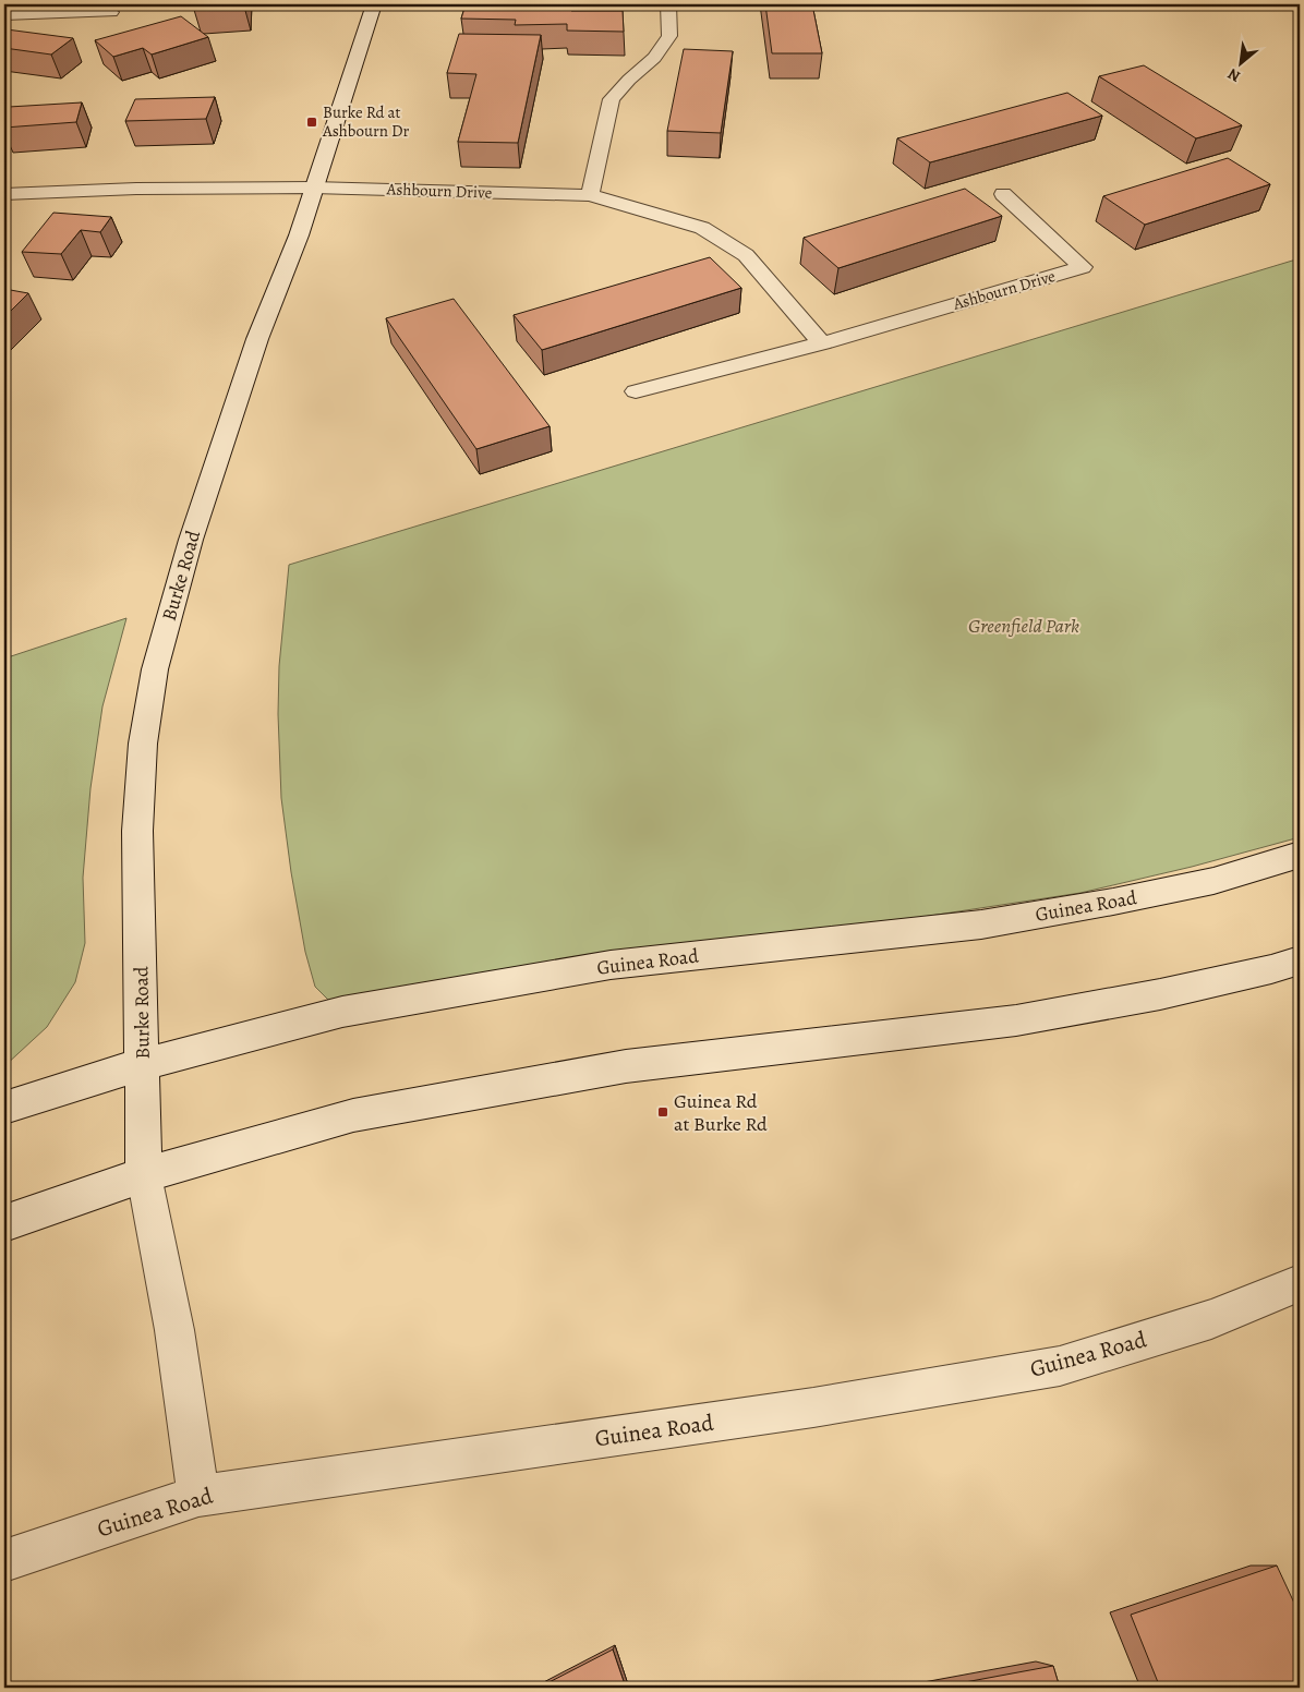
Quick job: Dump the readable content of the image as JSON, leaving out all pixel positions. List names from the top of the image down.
{
  "streets": {
    "main road": ["Ashbourn Drive", "Burke Road", "Guinea Road"]
  },
  "crossings": [
    ["Ashbourn Drive", "Burke Road"],
    ["Burke Road", "Guinea Road"]
  ],
  "parks": ["Greenfield Park"],
  "places": {
    "transit": ["Burke Rd at Ashbourn Dr", "Guinea Rd at Burke Rd"]
  },
  "north": "bottom left"
}
